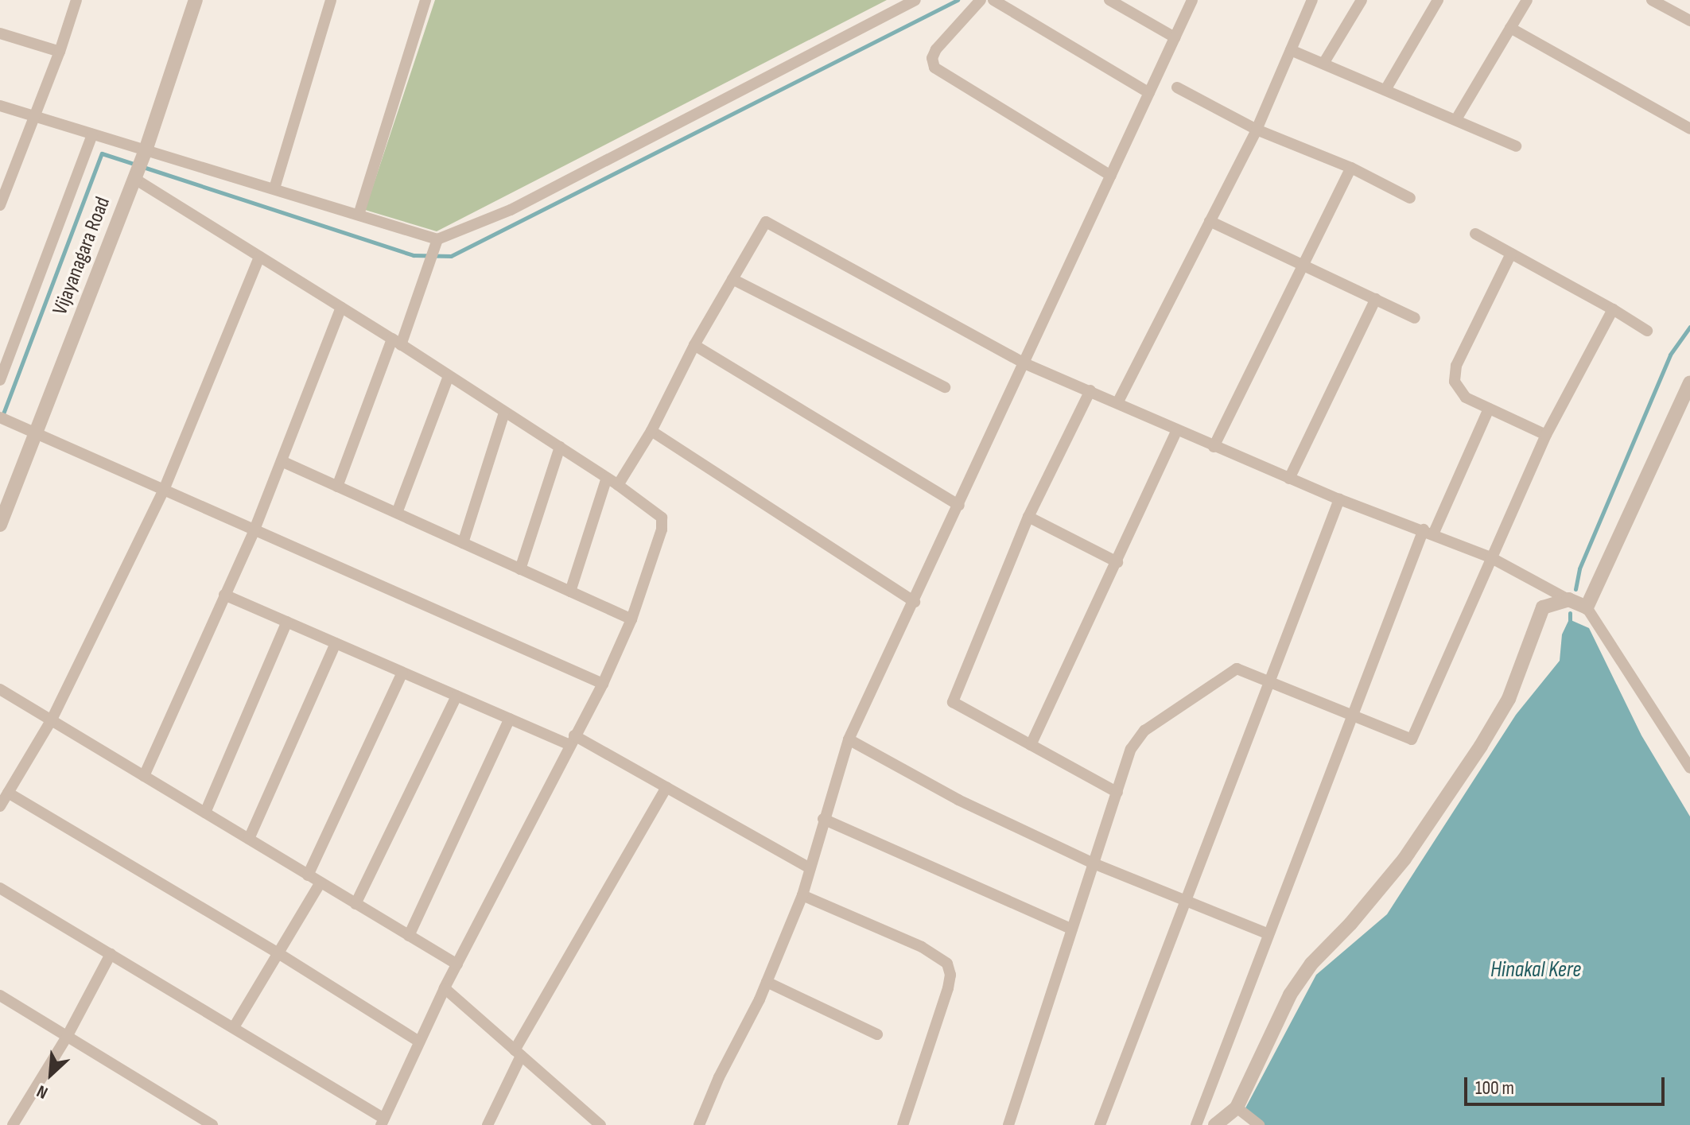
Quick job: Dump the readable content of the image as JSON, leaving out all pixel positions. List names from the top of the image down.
{
  "streets": {
    "street": ["Vijayanagara Road"]
  },
  "water": ["Hinakal Kere"],
  "scale_bar": "100 m",
  "north": "bottom left"
}
